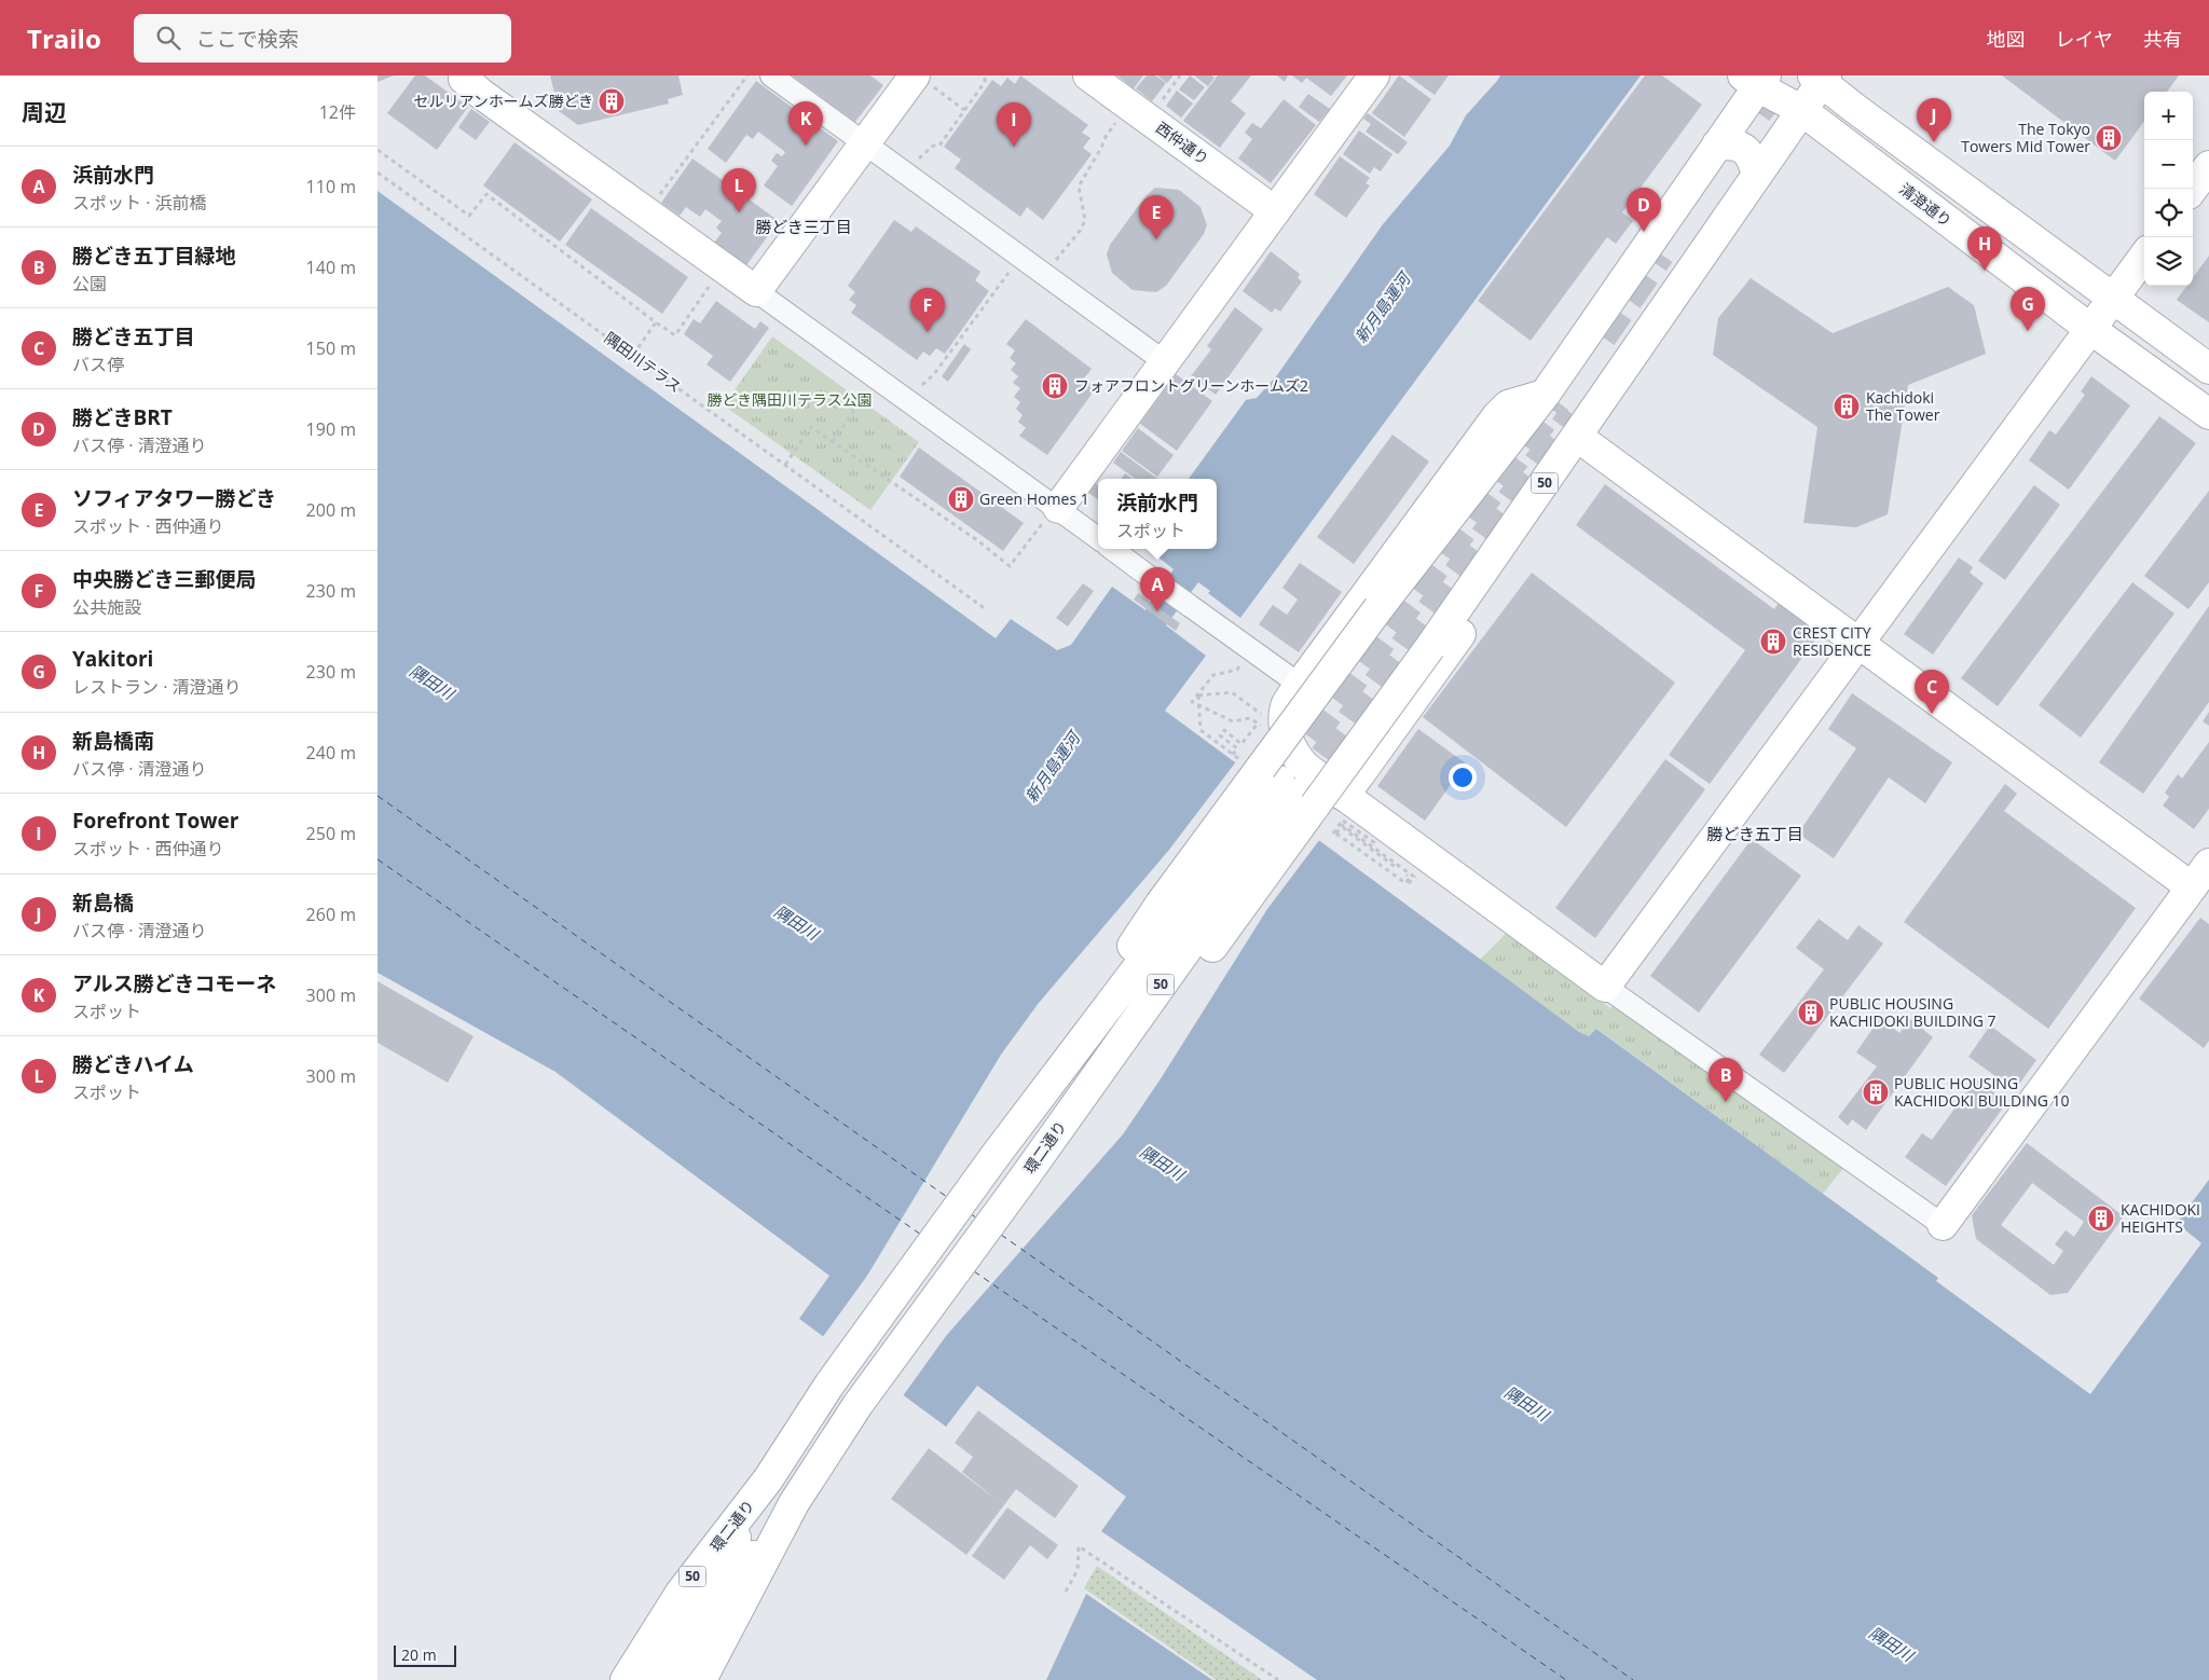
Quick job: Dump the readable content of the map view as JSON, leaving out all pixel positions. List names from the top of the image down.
{
  "streets": {
    "main road": [
      "西仲通り",
      "清澄通り",
      "50",
      "環二通り"
    ],
    "path": ["隅田川テラス"]
  },
  "crossings": [
    ["清澄通り", "50"],
    ["50", "環二通り"]
  ],
  "districts": ["勝どき三丁目", "勝どき五丁目"],
  "water": ["新月島運河", "隅田川"],
  "parks": ["勝どき隅田川テラス公園"],
  "places": {
    "building": [
      "セルリアンホームズ勝どき",
      "The Tokyo Towers Mid Tower",
      "フォアフロントグリーンホームズ2",
      "Kachidoki The Tower",
      "Green Homes 1",
      "CREST CITY RESIDENCE",
      "PUBLIC HOUSING KACHIDOKI BUILDING 7",
      "PUBLIC HOUSING KACHIDOKI BUILDING 10",
      "KACHIDOKI HEIGHTS"
    ]
  },
  "scale_bar": "20 m",
  "page": {
    "header": "Trailo",
    "search": "ここで検索",
    "nav": ["地図", "レイヤ", "共有"],
    "heading": ["周辺", "12件"],
    "map_buttons": ["+", "−"],
    "pins": [
      "J",
      "K",
      "I",
      "L",
      "D",
      "E",
      "H",
      "G",
      "F",
      "A",
      "C",
      "B"
    ],
    "list": [
      {
        "mark": "A",
        "name": "浜前水門",
        "note": "スポット · 浜前橋",
        "value": "110 m"
      },
      {
        "mark": "B",
        "name": "勝どき五丁目緑地",
        "note": "公園",
        "value": "140 m"
      },
      {
        "mark": "C",
        "name": "勝どき五丁目",
        "note": "バス停",
        "value": "150 m"
      },
      {
        "mark": "D",
        "name": "勝どきBRT",
        "note": "バス停 · 清澄通り",
        "value": "190 m"
      },
      {
        "mark": "E",
        "name": "ソフィアタワー勝どき",
        "note": "スポット · 西仲通り",
        "value": "200 m"
      },
      {
        "mark": "F",
        "name": "中央勝どき三郵便局",
        "note": "公共施設",
        "value": "230 m"
      },
      {
        "mark": "G",
        "name": "Yakitori",
        "note": "レストラン · 清澄通り",
        "value": "230 m"
      },
      {
        "mark": "H",
        "name": "新島橋南",
        "note": "バス停 · 清澄通り",
        "value": "240 m"
      },
      {
        "mark": "I",
        "name": "Forefront Tower",
        "note": "スポット · 西仲通り",
        "value": "250 m"
      },
      {
        "mark": "J",
        "name": "新島橋",
        "note": "バス停 · 清澄通り",
        "value": "260 m"
      },
      {
        "mark": "K",
        "name": "アルス勝どきコモーネ",
        "note": "スポット",
        "value": "300 m"
      },
      {
        "mark": "L",
        "name": "勝どきハイム",
        "note": "スポット",
        "value": "300 m"
      }
    ],
    "popup": ["浜前水門", "スポット"],
    "scale": "20 m"
  }
}
